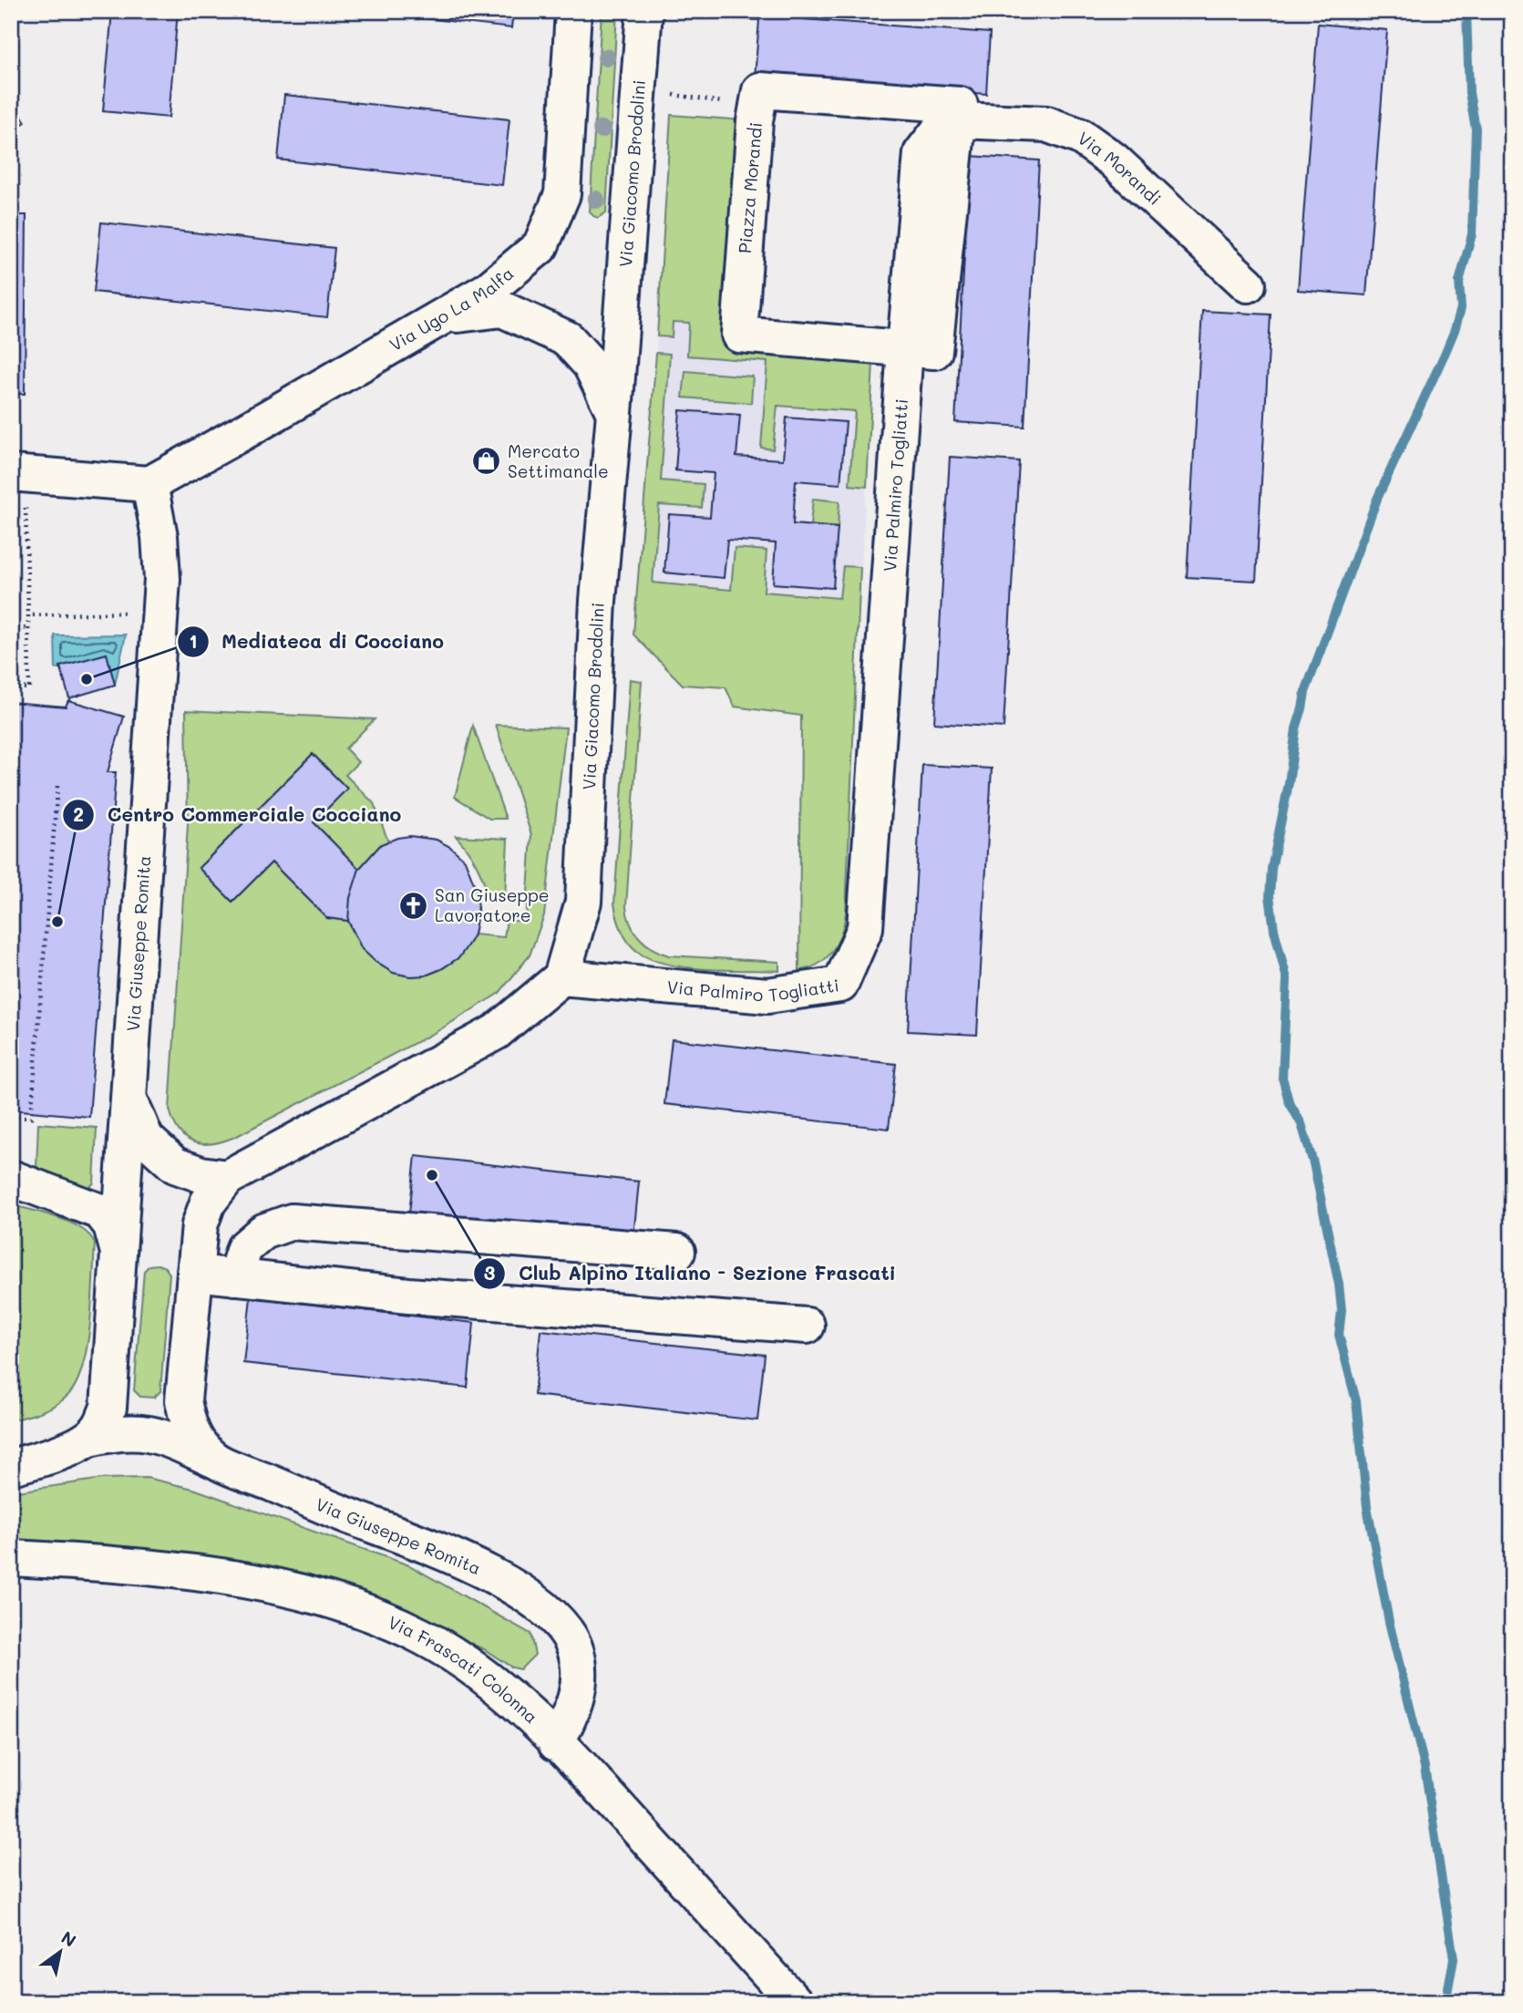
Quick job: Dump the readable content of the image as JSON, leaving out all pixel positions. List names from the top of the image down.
{
  "streets": {
    "street": [
      "Via Morandi",
      "Via Giacomo Brodolini",
      "Piazza Morandi",
      "Via Ugo La Malfa",
      "Via Palmiro Togliatti",
      "Via Giuseppe Romita",
      "Via Frascati Colonna"
    ]
  },
  "crossings": [
    ["Via Morandi", "Piazza Morandi"],
    ["Via Giacomo Brodolini", "Via Palmiro Togliatti"],
    ["Piazza Morandi", "Via Palmiro Togliatti"],
    ["Via Ugo La Malfa", "Via Giuseppe Romita"],
    ["Via Giuseppe Romita", "Via Frascati Colonna"]
  ],
  "places": {
    "shop": ["Mercato Settimanale"],
    "other": ["Mediateca di Cocciano", "Centro Commerciale Cocciano", "Club Alpino Italiano - Sezione Frascati"],
    "church": ["San Giuseppe Lavoratore"]
  },
  "north": "top right"
}
